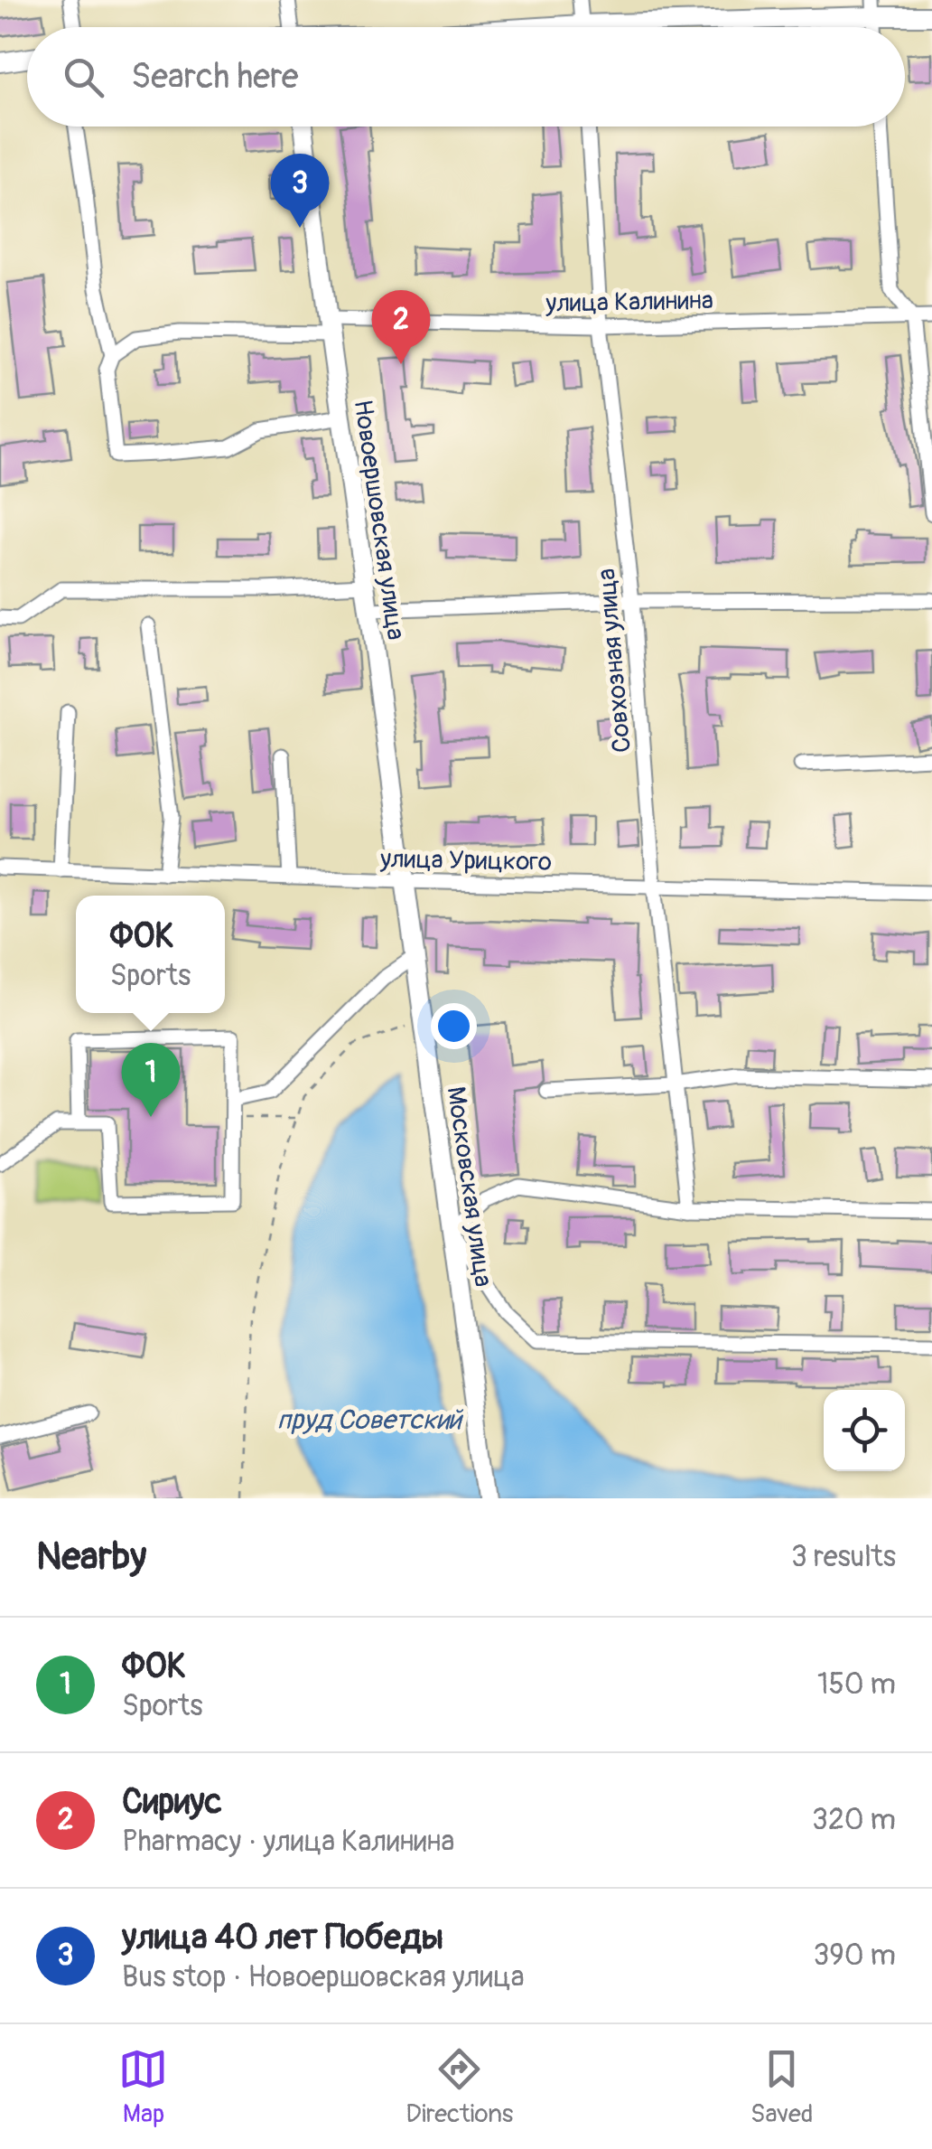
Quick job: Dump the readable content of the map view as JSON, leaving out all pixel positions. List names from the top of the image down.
{
  "streets": {
    "main road": ["Новоершовская улица", "Московская улица"],
    "street": ["улица Калинина", "Совхозная улица", "улица Урицкого"]
  },
  "crossings": [
    ["улица Калинина", "Новоершовская улица"],
    ["улица Калинина", "Совхозная улица"],
    ["Новоершовская улица", "улица Урицкого"],
    ["Новоершовская улица", "Московская улица"],
    ["Совхозная улица", "улица Урицкого"],
    ["улица Урицкого", "Московская улица"]
  ],
  "water": ["пруд Советский"],
  "page": {
    "search": "Search here",
    "pins": ["3", "2", "1"],
    "popup": ["ФОК", "Sports"],
    "heading": ["Nearby", "3 results"],
    "list": [
      {
        "mark": "1",
        "name": "ФОК",
        "note": "Sports",
        "value": "150 m"
      },
      {
        "mark": "2",
        "name": "Сириус",
        "note": "Pharmacy · улица Калинина",
        "value": "320 m"
      },
      {
        "mark": "3",
        "name": "улица 40 лет Победы",
        "note": "Bus stop · Новоершовская улица",
        "value": "390 m"
      }
    ],
    "nav": ["Map", "Directions", "Saved"]
  }
}
